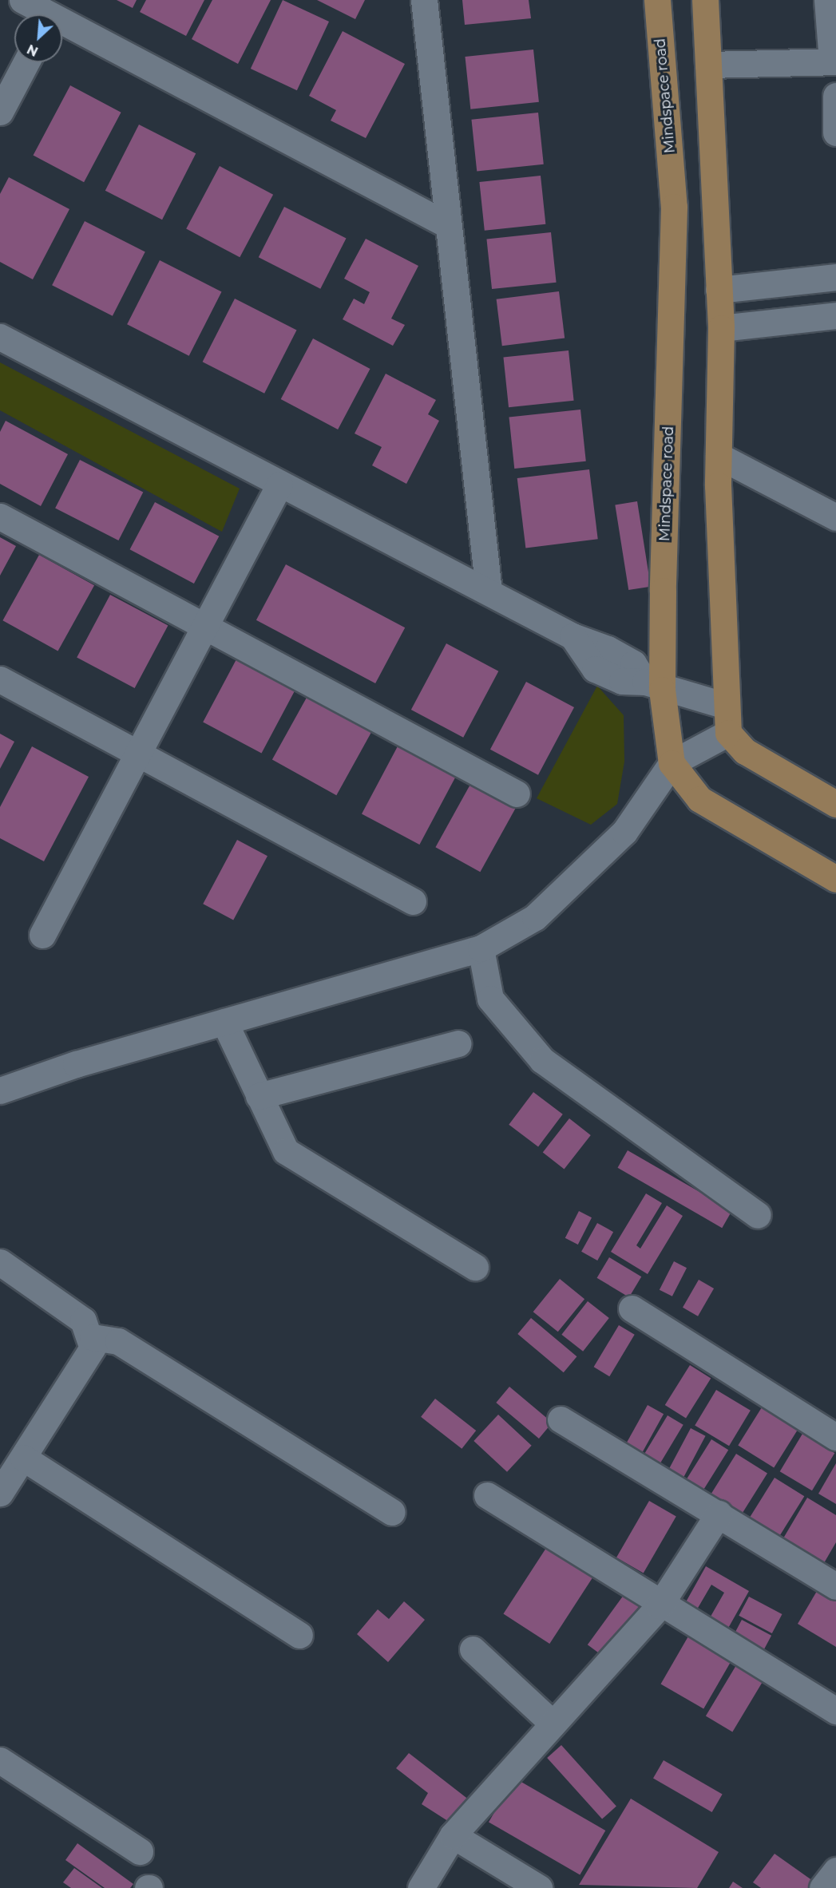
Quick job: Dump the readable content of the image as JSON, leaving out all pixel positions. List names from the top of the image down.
{
  "streets": {
    "main road": ["Mindspace road"]
  },
  "north": "bottom left"
}
